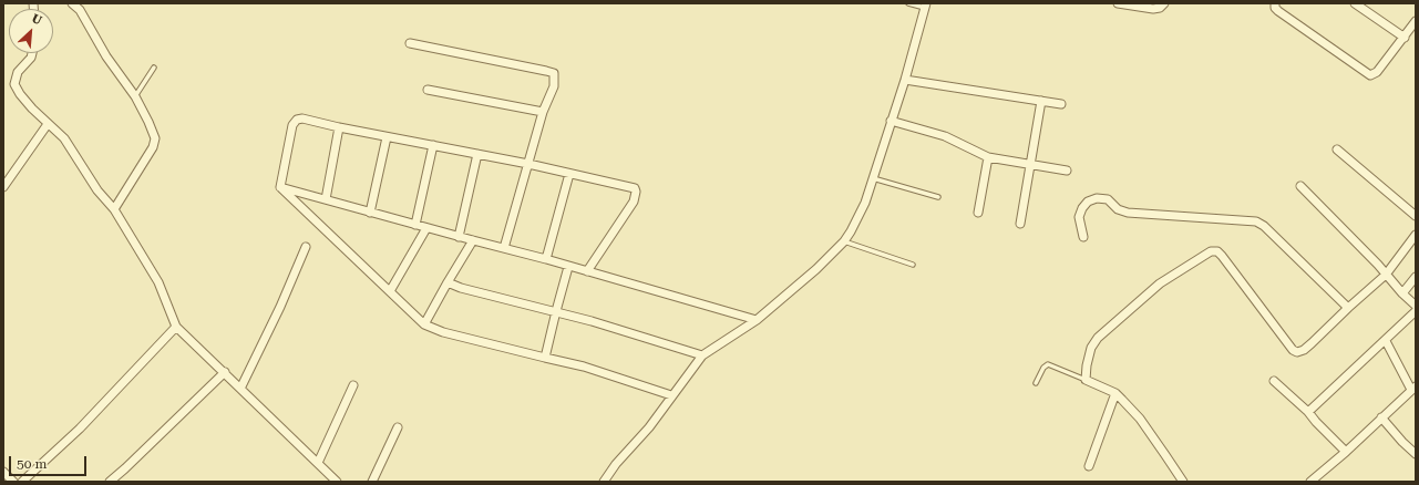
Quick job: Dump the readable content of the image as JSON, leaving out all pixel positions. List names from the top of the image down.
{
  "scale_bar": "50 m",
  "north": "top right"
}
